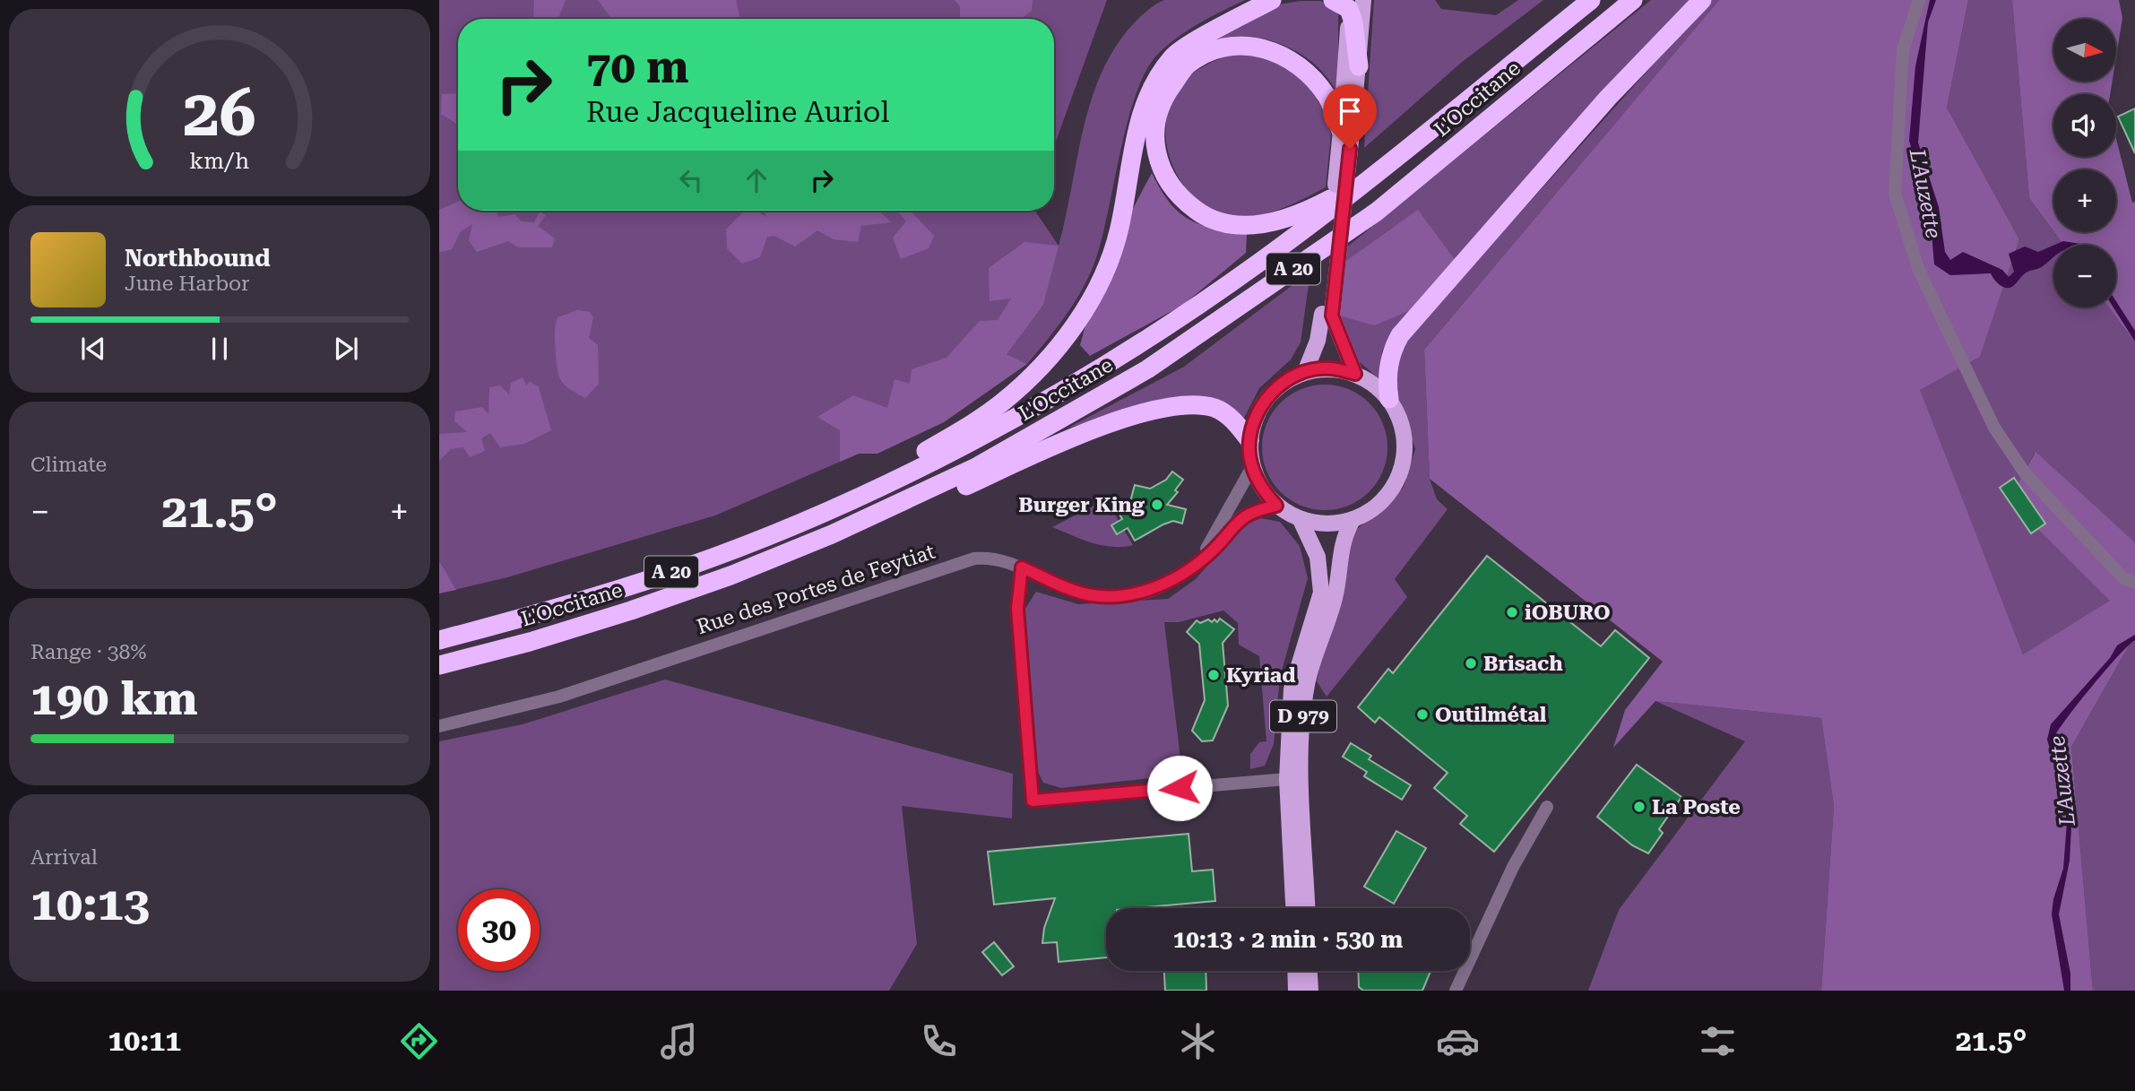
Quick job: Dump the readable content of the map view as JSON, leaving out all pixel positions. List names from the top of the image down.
{
  "streets": {
    "highway": ["L'Occitane", "A 20"],
    "main road": ["D 979"],
    "street": ["Rue des Portes de Feytiat"]
  },
  "crossings": [
    ["Rue des Portes de Feytiat", "D 979"]
  ],
  "water": ["L'Auzette"],
  "places": [
    "Burger King",
    "iOBURO",
    "Brisach",
    "Kyriad",
    "Outilmétal",
    "La Poste"
  ],
  "north": "right",
  "page": {
    "map_buttons": ["+", "−"],
    "turn": ["70 m", "Rue Jacqueline Auriol"],
    "song": ["Northbound", "June Harbor"],
    "tile": [
      "Climate",
      ["Range · 38%", "190 km"],
      ["Arrival", "10:13"]
    ],
    "heat": ["−", "21.5°", "+"],
    "limit": "30",
    "trip": "10:13 · 2 min · 530 m",
    "tabs": ["10:11", "21.5°"],
    "gauge": ["26", "km/h"]
  }
}
